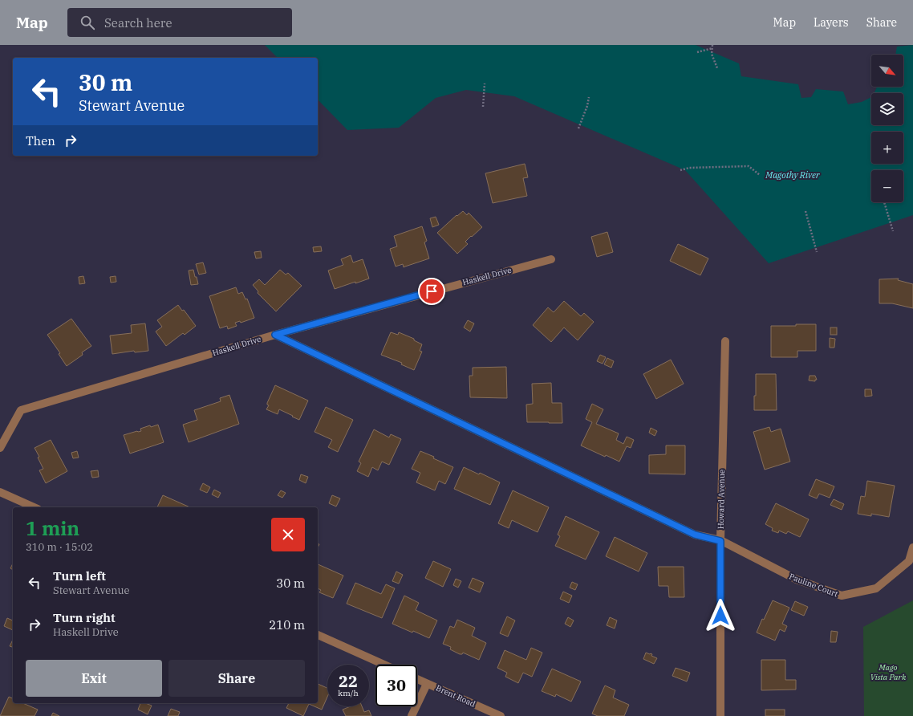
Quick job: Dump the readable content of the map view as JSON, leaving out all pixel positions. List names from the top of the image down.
{
  "streets": {
    "street": [
      "Haskell Drive",
      "Howard Avenue",
      "Pauline Court",
      "Brent Road"
    ]
  },
  "crossings": [
    ["Haskell Drive", "Pauline Court"],
    ["Howard Avenue", "Pauline Court"]
  ],
  "water": ["Magothy River"],
  "parks": ["Mago Vista Park"],
  "north": "bottom right",
  "page": {
    "header": "Map",
    "search": "Search here",
    "nav": ["Map", "Layers", "Share"],
    "map_buttons": ["+", "−"],
    "turn": ["30 m", "Stewart Avenue"],
    "then": "Then",
    "heading": ["1 min", "310 m · 15:02"],
    "list": [
      {
        "name": "Turn left",
        "note": "Stewart Avenue",
        "value": "30 m"
      },
      {
        "name": "Turn right",
        "note": "Haskell Drive",
        "value": "210 m"
      }
    ],
    "buttons": ["Exit", "Share"],
    "speed": "22 km/h",
    "limit": "30"
  }
}
